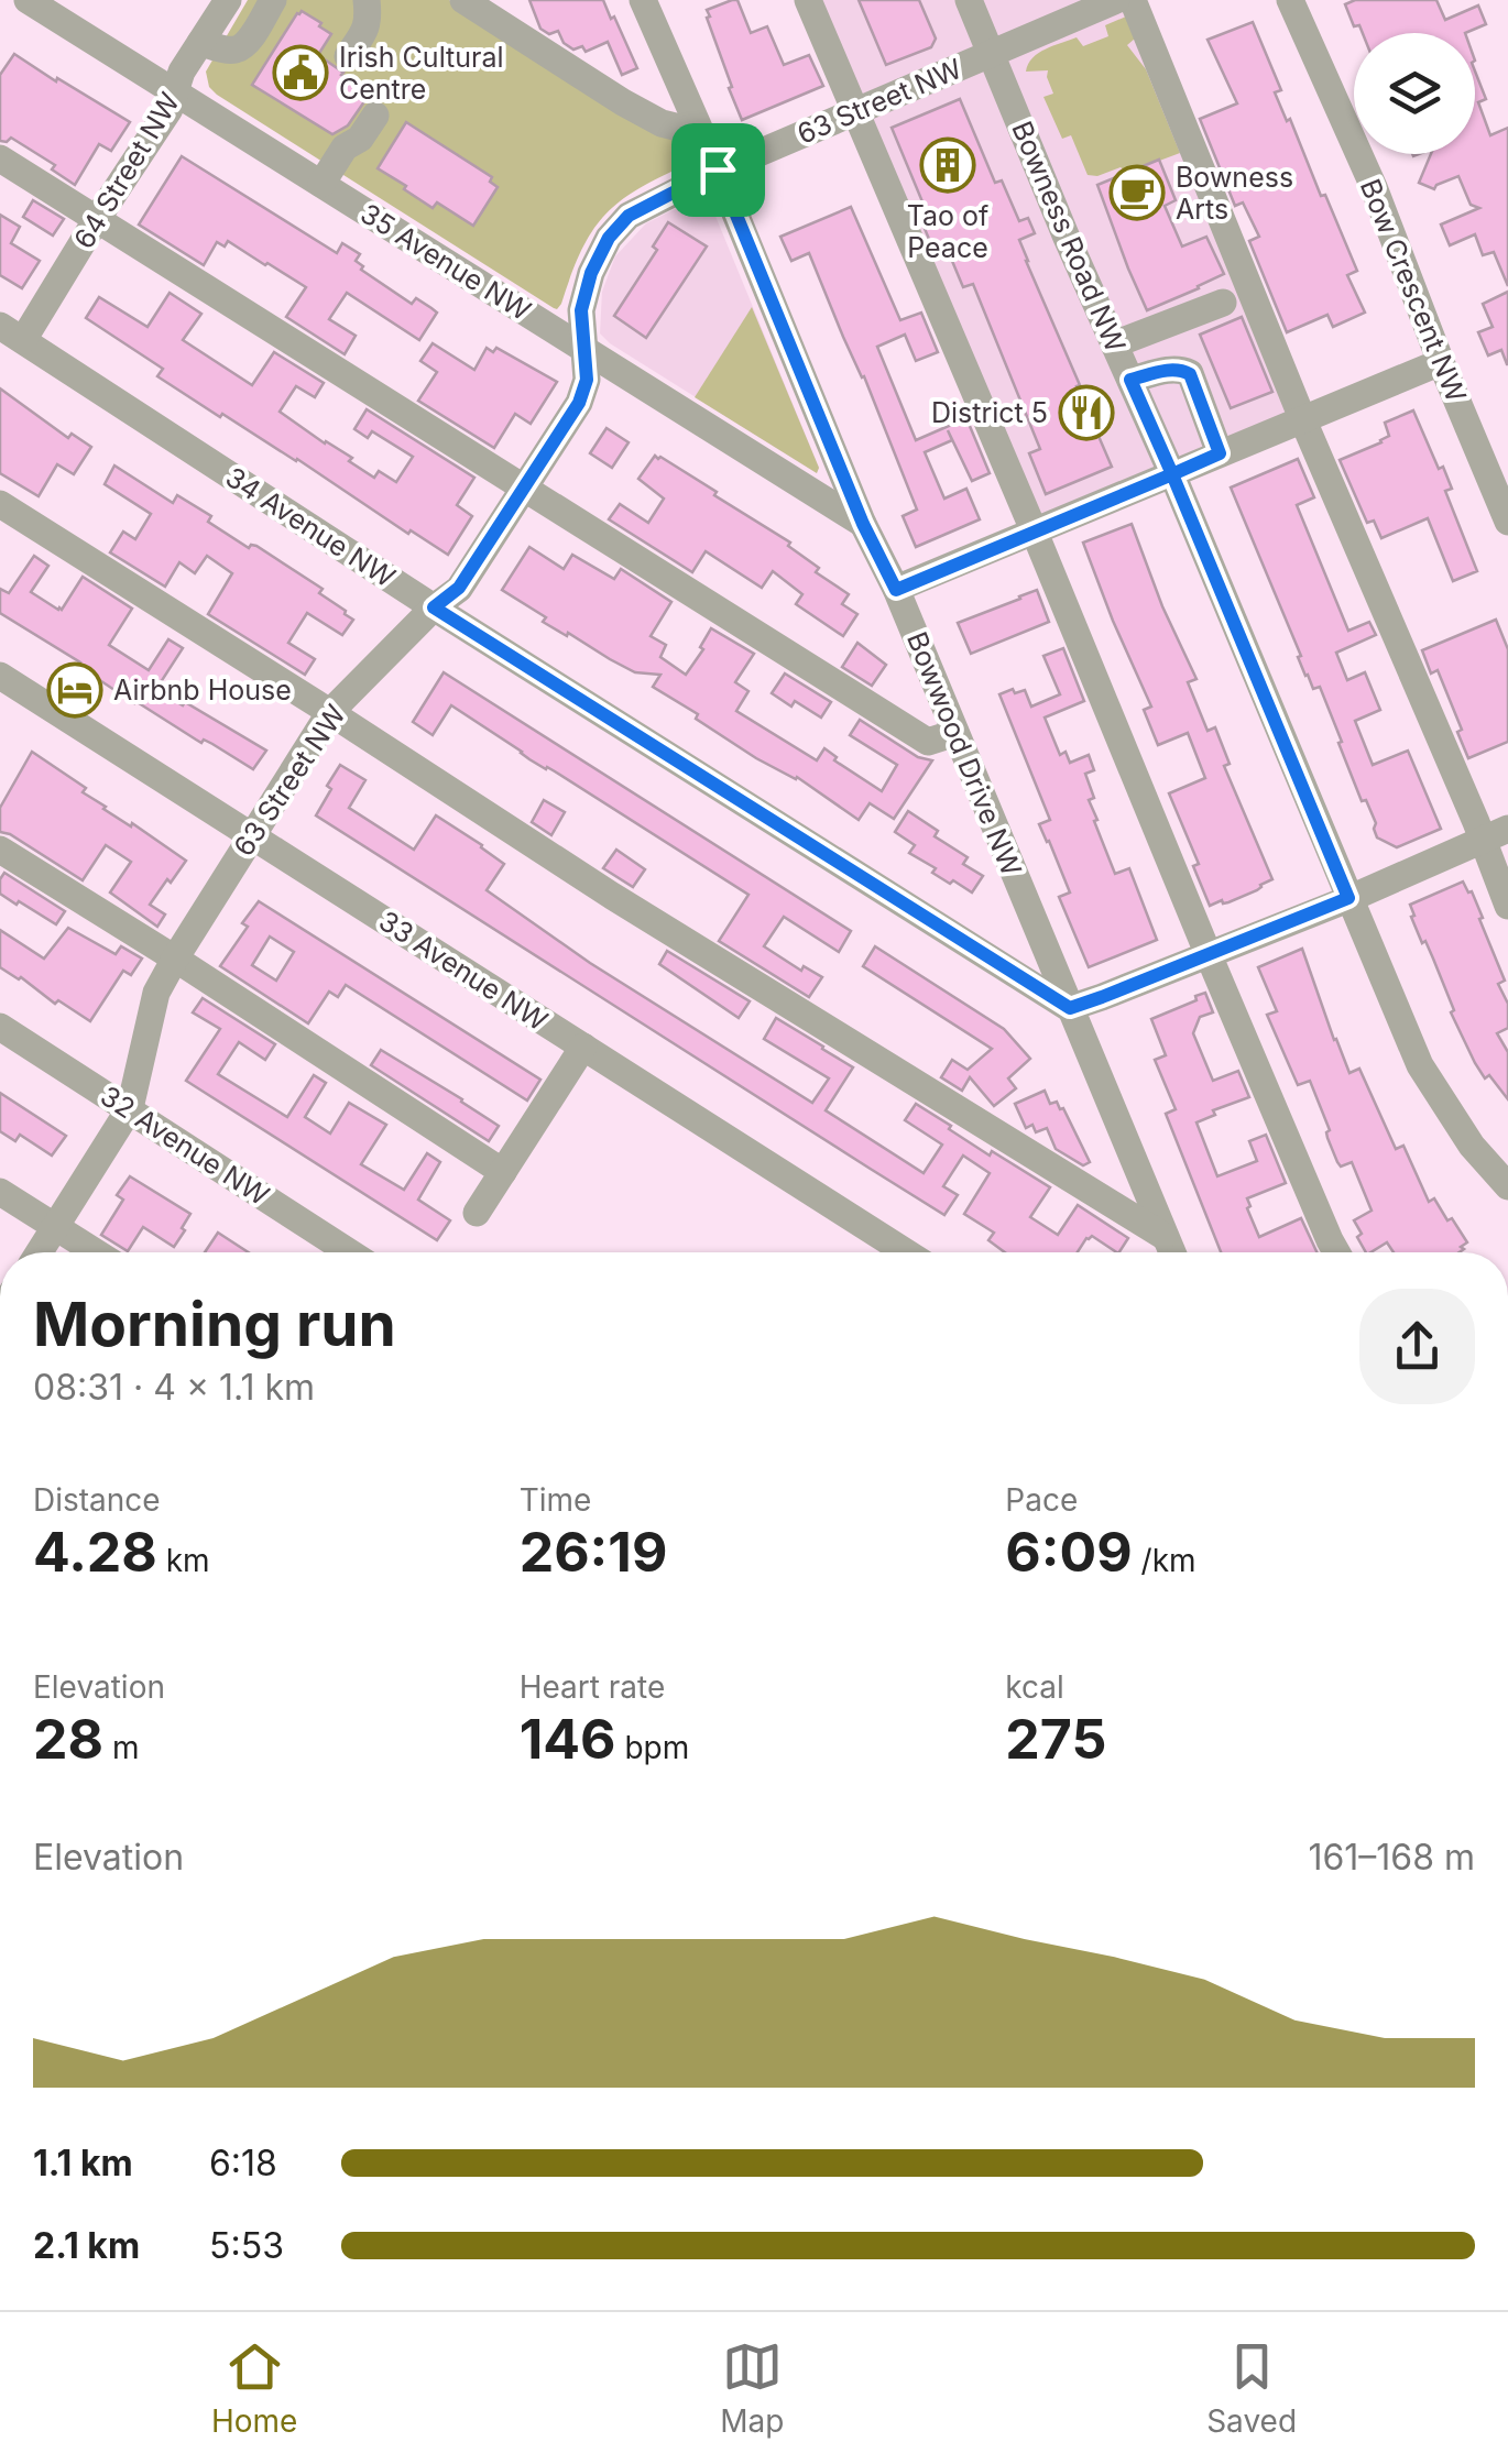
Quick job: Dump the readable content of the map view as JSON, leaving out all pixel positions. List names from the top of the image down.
{
  "streets": {
    "street": [
      "63 Street NW",
      "64 Street NW",
      "Bowness Road NW",
      "35 Avenue NW",
      "Bow Crescent NW",
      "34 Avenue NW",
      "Bowwood Drive NW",
      "33 Avenue NW",
      "32 Avenue NW"
    ]
  },
  "crossings": [
    ["63 Street NW", "Bowness Road NW"],
    ["63 Street NW", "35 Avenue NW"],
    ["63 Street NW", "34 Avenue NW"],
    ["63 Street NW", "Bowwood Drive NW"],
    ["63 Street NW", "33 Avenue NW"],
    ["63 Street NW", "32 Avenue NW"],
    ["64 Street NW", "35 Avenue NW"],
    ["64 Street NW", "34 Avenue NW"],
    ["35 Avenue NW", "Bowwood Drive NW"],
    ["34 Avenue NW", "Bowwood Drive NW"]
  ],
  "places": {
    "public building": ["Irish Cultural Centre"],
    "building": ["Tao of Peace"],
    "cafe": ["Bowness Arts"],
    "restaurant": ["District 5"],
    "hotel": ["Airbnb House"]
  },
  "page": {
    "heading": ["Morning run", "08:31 · 4 × 1.1 km"],
    "stats": [
      ["Distance", "4.28 km"],
      ["Time", "26:19"],
      ["Pace", "6:09 /km"],
      ["Elevation", "28 m"],
      ["Heart rate", "146 bpm"],
      ["kcal", "275"]
    ],
    "chart": ["Elevation", "161–168 m"],
    "list": [
      {
        "name": "1.1 km",
        "note": "6:18"
      },
      {
        "name": "2.1 km",
        "note": "5:53"
      }
    ],
    "tabs": ["Home", "Map", "Saved"]
  }
}
